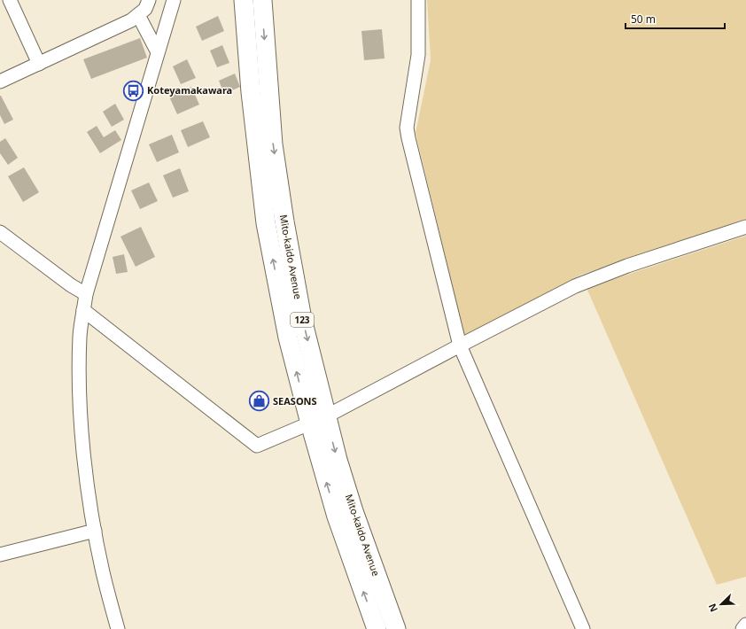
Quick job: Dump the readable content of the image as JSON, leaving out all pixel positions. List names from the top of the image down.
{
  "streets": {
    "highway": ["Mito-kaido Avenue", "123"]
  },
  "places": {
    "bus stop": ["Koteyamakawara"],
    "shop": ["SEASONS"]
  },
  "scale_bar": "50 m",
  "north": "bottom left"
}
